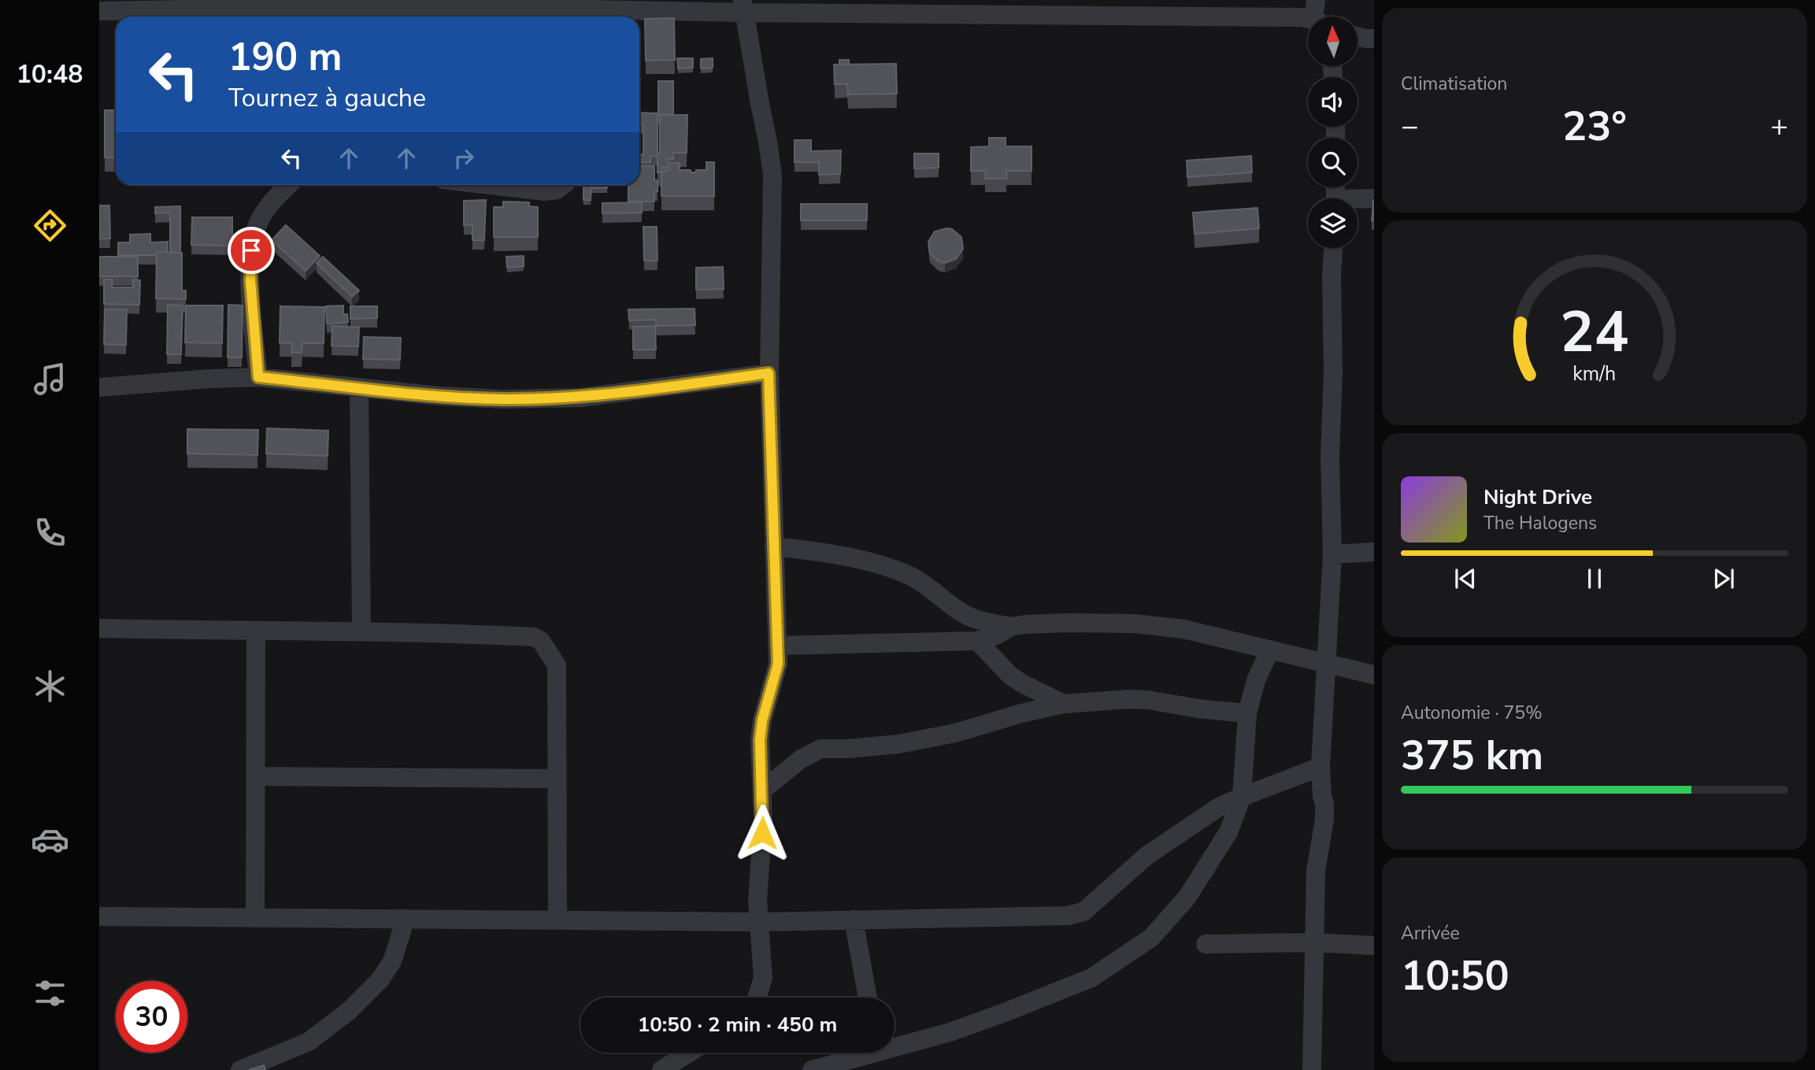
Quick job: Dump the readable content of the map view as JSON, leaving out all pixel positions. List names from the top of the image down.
{
  "north": "top",
  "page": {
    "tabs": "10:48",
    "tile": [
      "Climatisation",
      ["Autonomie · 75%", "375 km"],
      ["Arrivée", "10:50"]
    ],
    "turn": ["190 m", "Tournez à gauche"],
    "heat": ["−", "23°", "+"],
    "song": ["Night Drive", "The Halogens"],
    "limit": "30",
    "trip": "10:50 · 2 min · 450 m",
    "gauge": ["24", "km/h"]
  }
}
